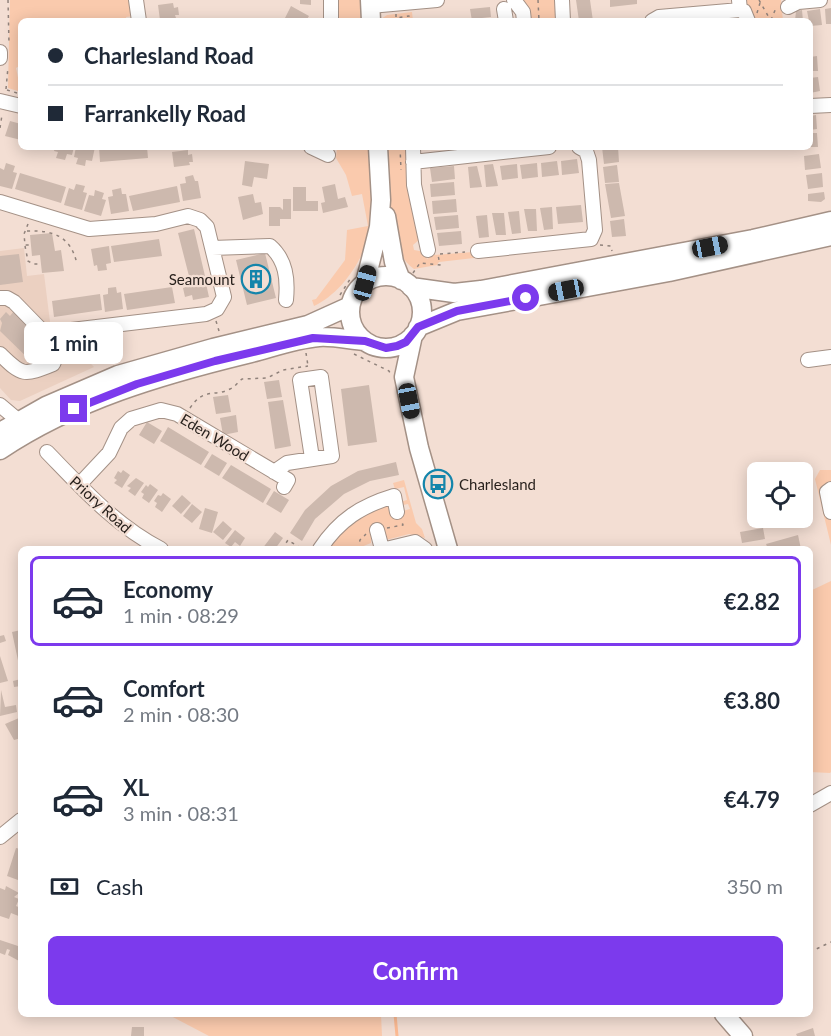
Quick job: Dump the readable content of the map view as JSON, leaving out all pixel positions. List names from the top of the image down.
{
  "streets": {
    "street": ["Eden Wood", "Priory Road"]
  },
  "crossings": [
    ["Eden Wood", "Priory Road"]
  ],
  "places": {
    "building": ["Seamount"],
    "bus stop": ["Charlesland"]
  },
  "page": {
    "banner": ["Charlesland Road", "Farrankelly Road"],
    "bubble": "1 min",
    "list": [
      {
        "name": "Economy",
        "note": "1 min · 08:29",
        "value": "€2.82"
      },
      {
        "name": "Comfort",
        "note": "2 min · 08:30",
        "value": "€3.80"
      },
      {
        "name": "XL",
        "note": "3 min · 08:31",
        "value": "€4.79"
      }
    ],
    "pay": ["Cash", "350 m"],
    "buttons": "Confirm"
  }
}
